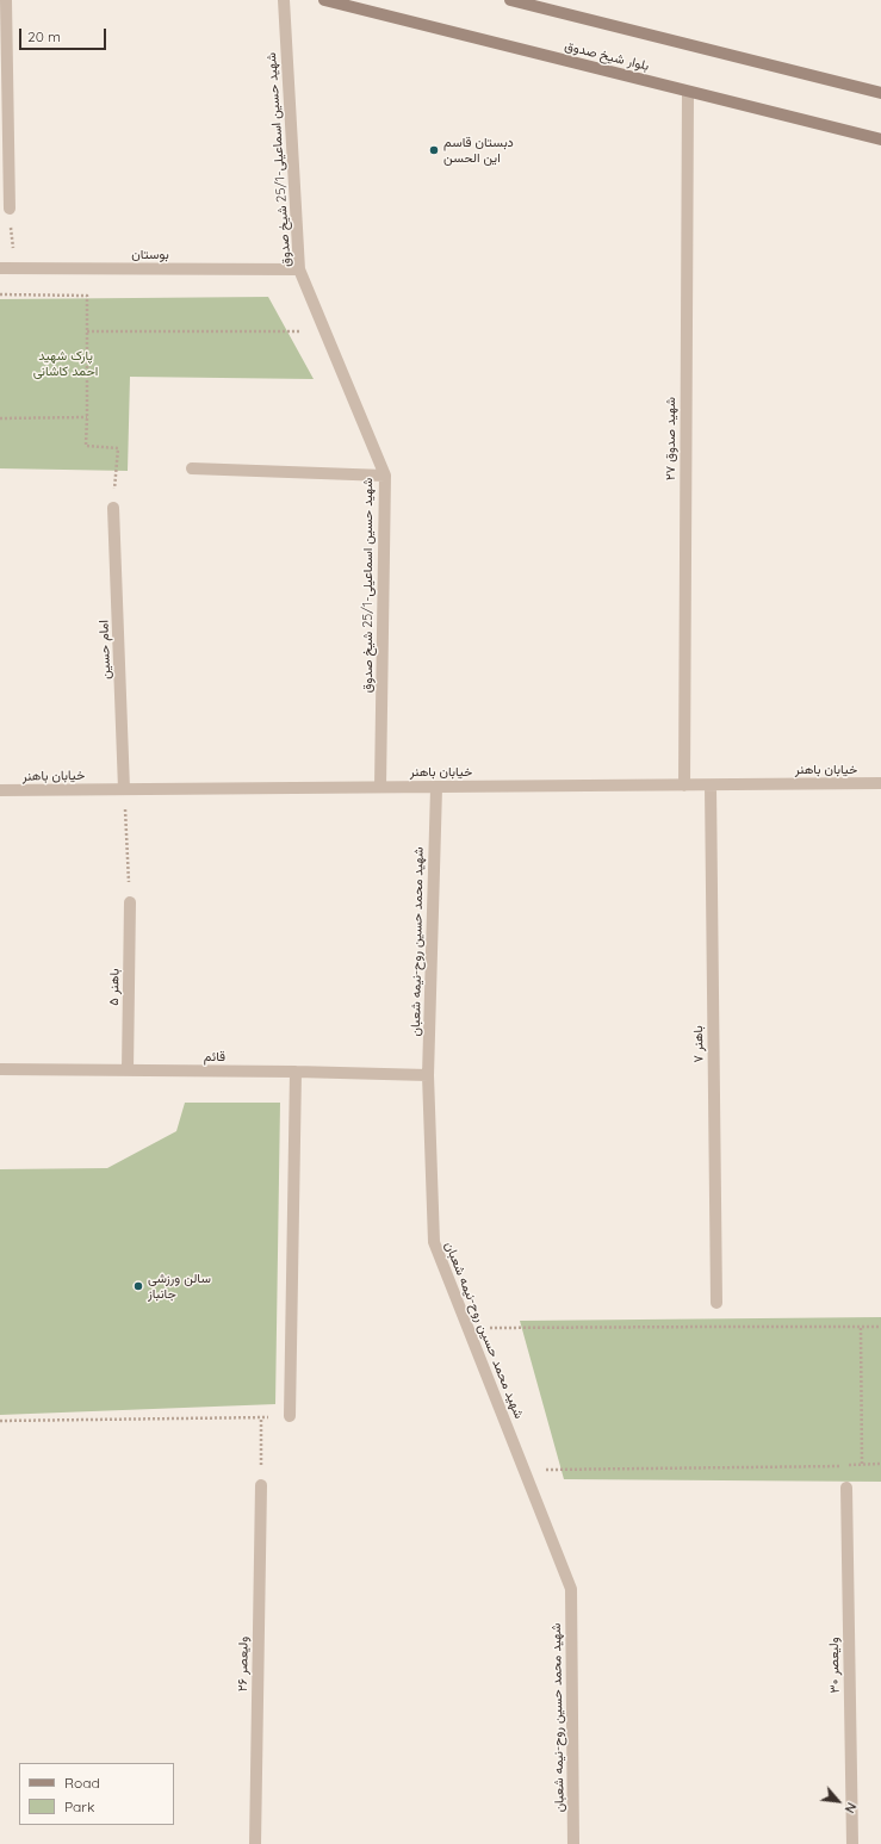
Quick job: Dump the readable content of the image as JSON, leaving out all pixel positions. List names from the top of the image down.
{
  "streets": {
    "street": [
      "بلوار شیخ صدوق",
      "شهید حسین اسماعیلی-25/1 شیخ صدوق",
      "بوستان",
      "شهید صدوق ۲۷",
      "امام حسین",
      "خیابان باهنر",
      "شهید محمد حسین روح-نیمه شعبان",
      "باهنر ۵",
      "باهنر ۷",
      "قائم",
      "ولیعصر ۲۶",
      "ولیعصر ۳۰"
    ]
  },
  "crossings": [
    ["بلوار شیخ صدوق", "شهید صدوق ۲۷"],
    ["شهید حسین اسماعیلی-25/1 شیخ صدوق", "بوستان"],
    ["شهید حسین اسماعیلی-25/1 شیخ صدوق", "خیابان باهنر"],
    ["شهید صدوق ۲۷", "خیابان باهنر"],
    ["امام حسین", "خیابان باهنر"],
    ["خیابان باهنر", "شهید محمد حسین روح-نیمه شعبان"],
    ["خیابان باهنر", "باهنر ۷"],
    ["شهید محمد حسین روح-نیمه شعبان", "قائم"],
    ["باهنر ۵", "قائم"]
  ],
  "parks": ["پارک شهید احمد کاشانی"],
  "places": ["دبستان قاسم این الحسن", "سالن ورزشی جانباز"],
  "legend": ["Road", "Park"],
  "scale_bar": "20 m",
  "north": "bottom right"
}
